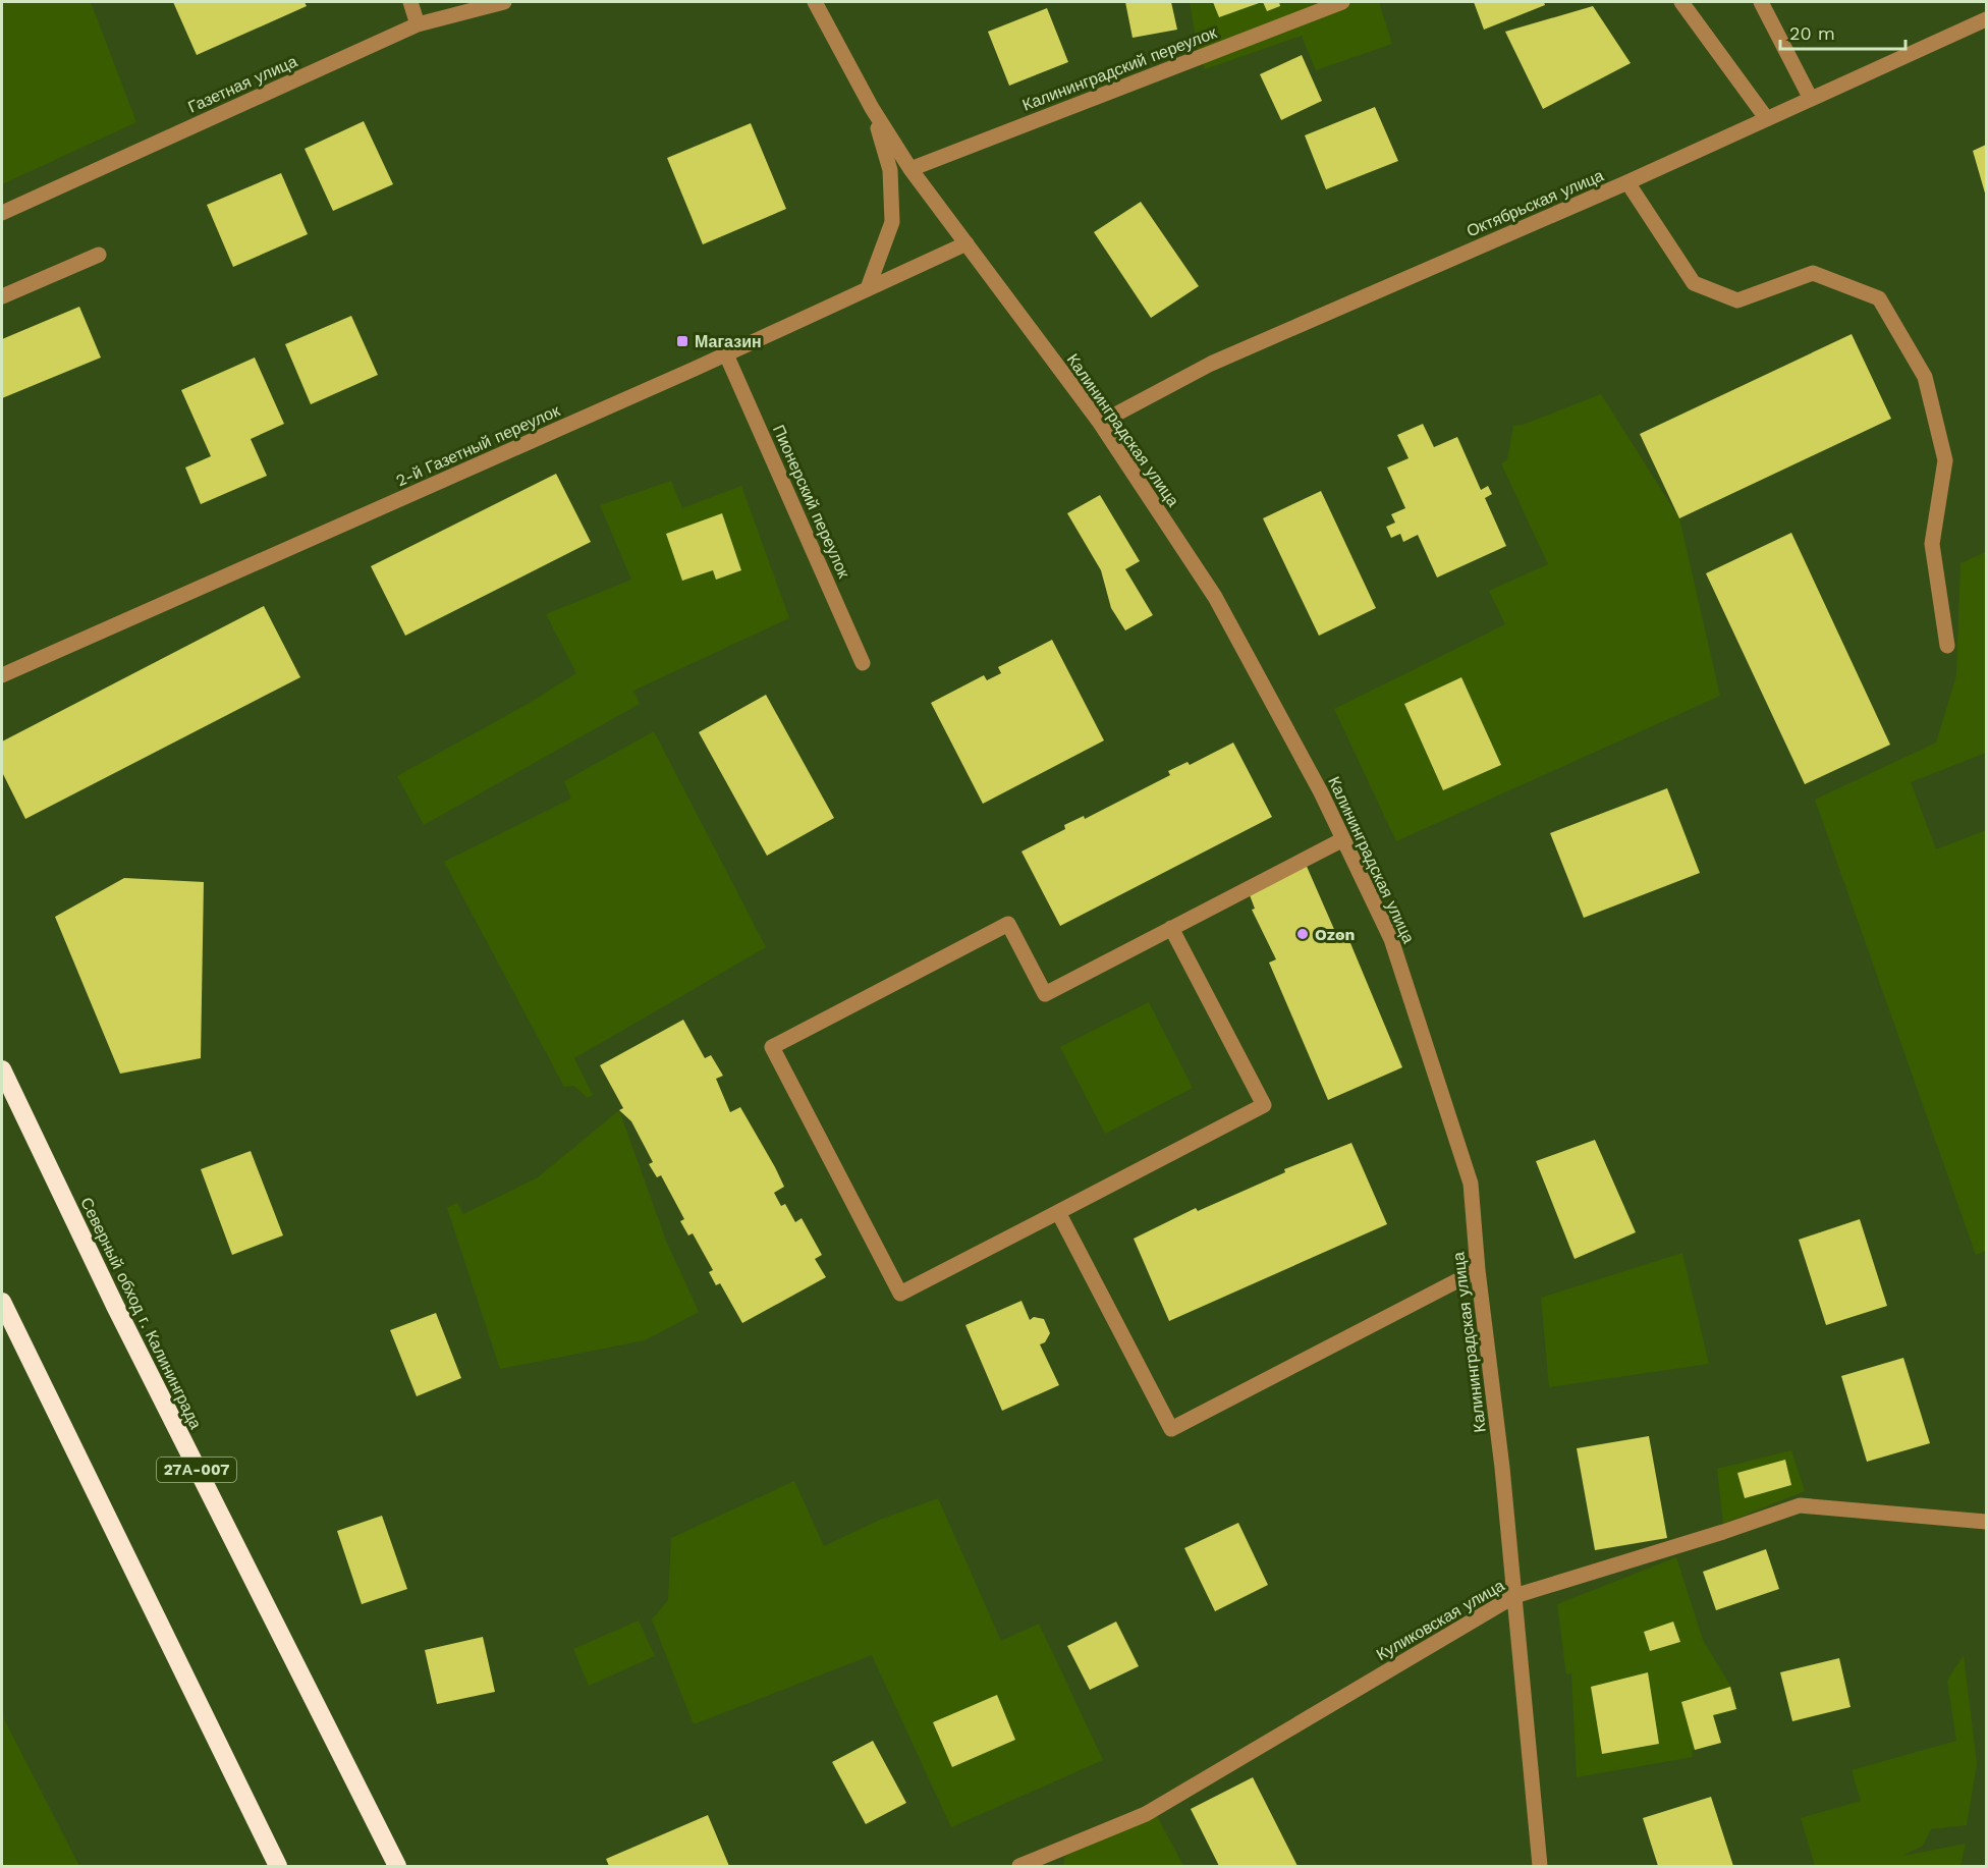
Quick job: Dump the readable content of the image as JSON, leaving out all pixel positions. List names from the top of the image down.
{
  "streets": {
    "highway": ["Северный обход г. Калининграда", "27А-007"],
    "street": [
      "Калининградский переулок",
      "Газетная улица",
      "Октябрьская улица",
      "Калининградская улица",
      "2-й Газетный переулок",
      "Пионерский переулок",
      "Куликовская улица"
    ]
  },
  "crossings": [
    ["Калининградский переулок", "Калининградская улица"],
    ["Октябрьская улица", "Калининградская улица"],
    ["Калининградская улица", "2-й Газетный переулок"],
    ["Калининградская улица", "Куликовская улица"],
    ["2-й Газетный переулок", "Пионерский переулок"]
  ],
  "places": {
    "transit": ["Магазин"],
    "other": ["Ozon"]
  },
  "scale_bar": "20 m"
}
